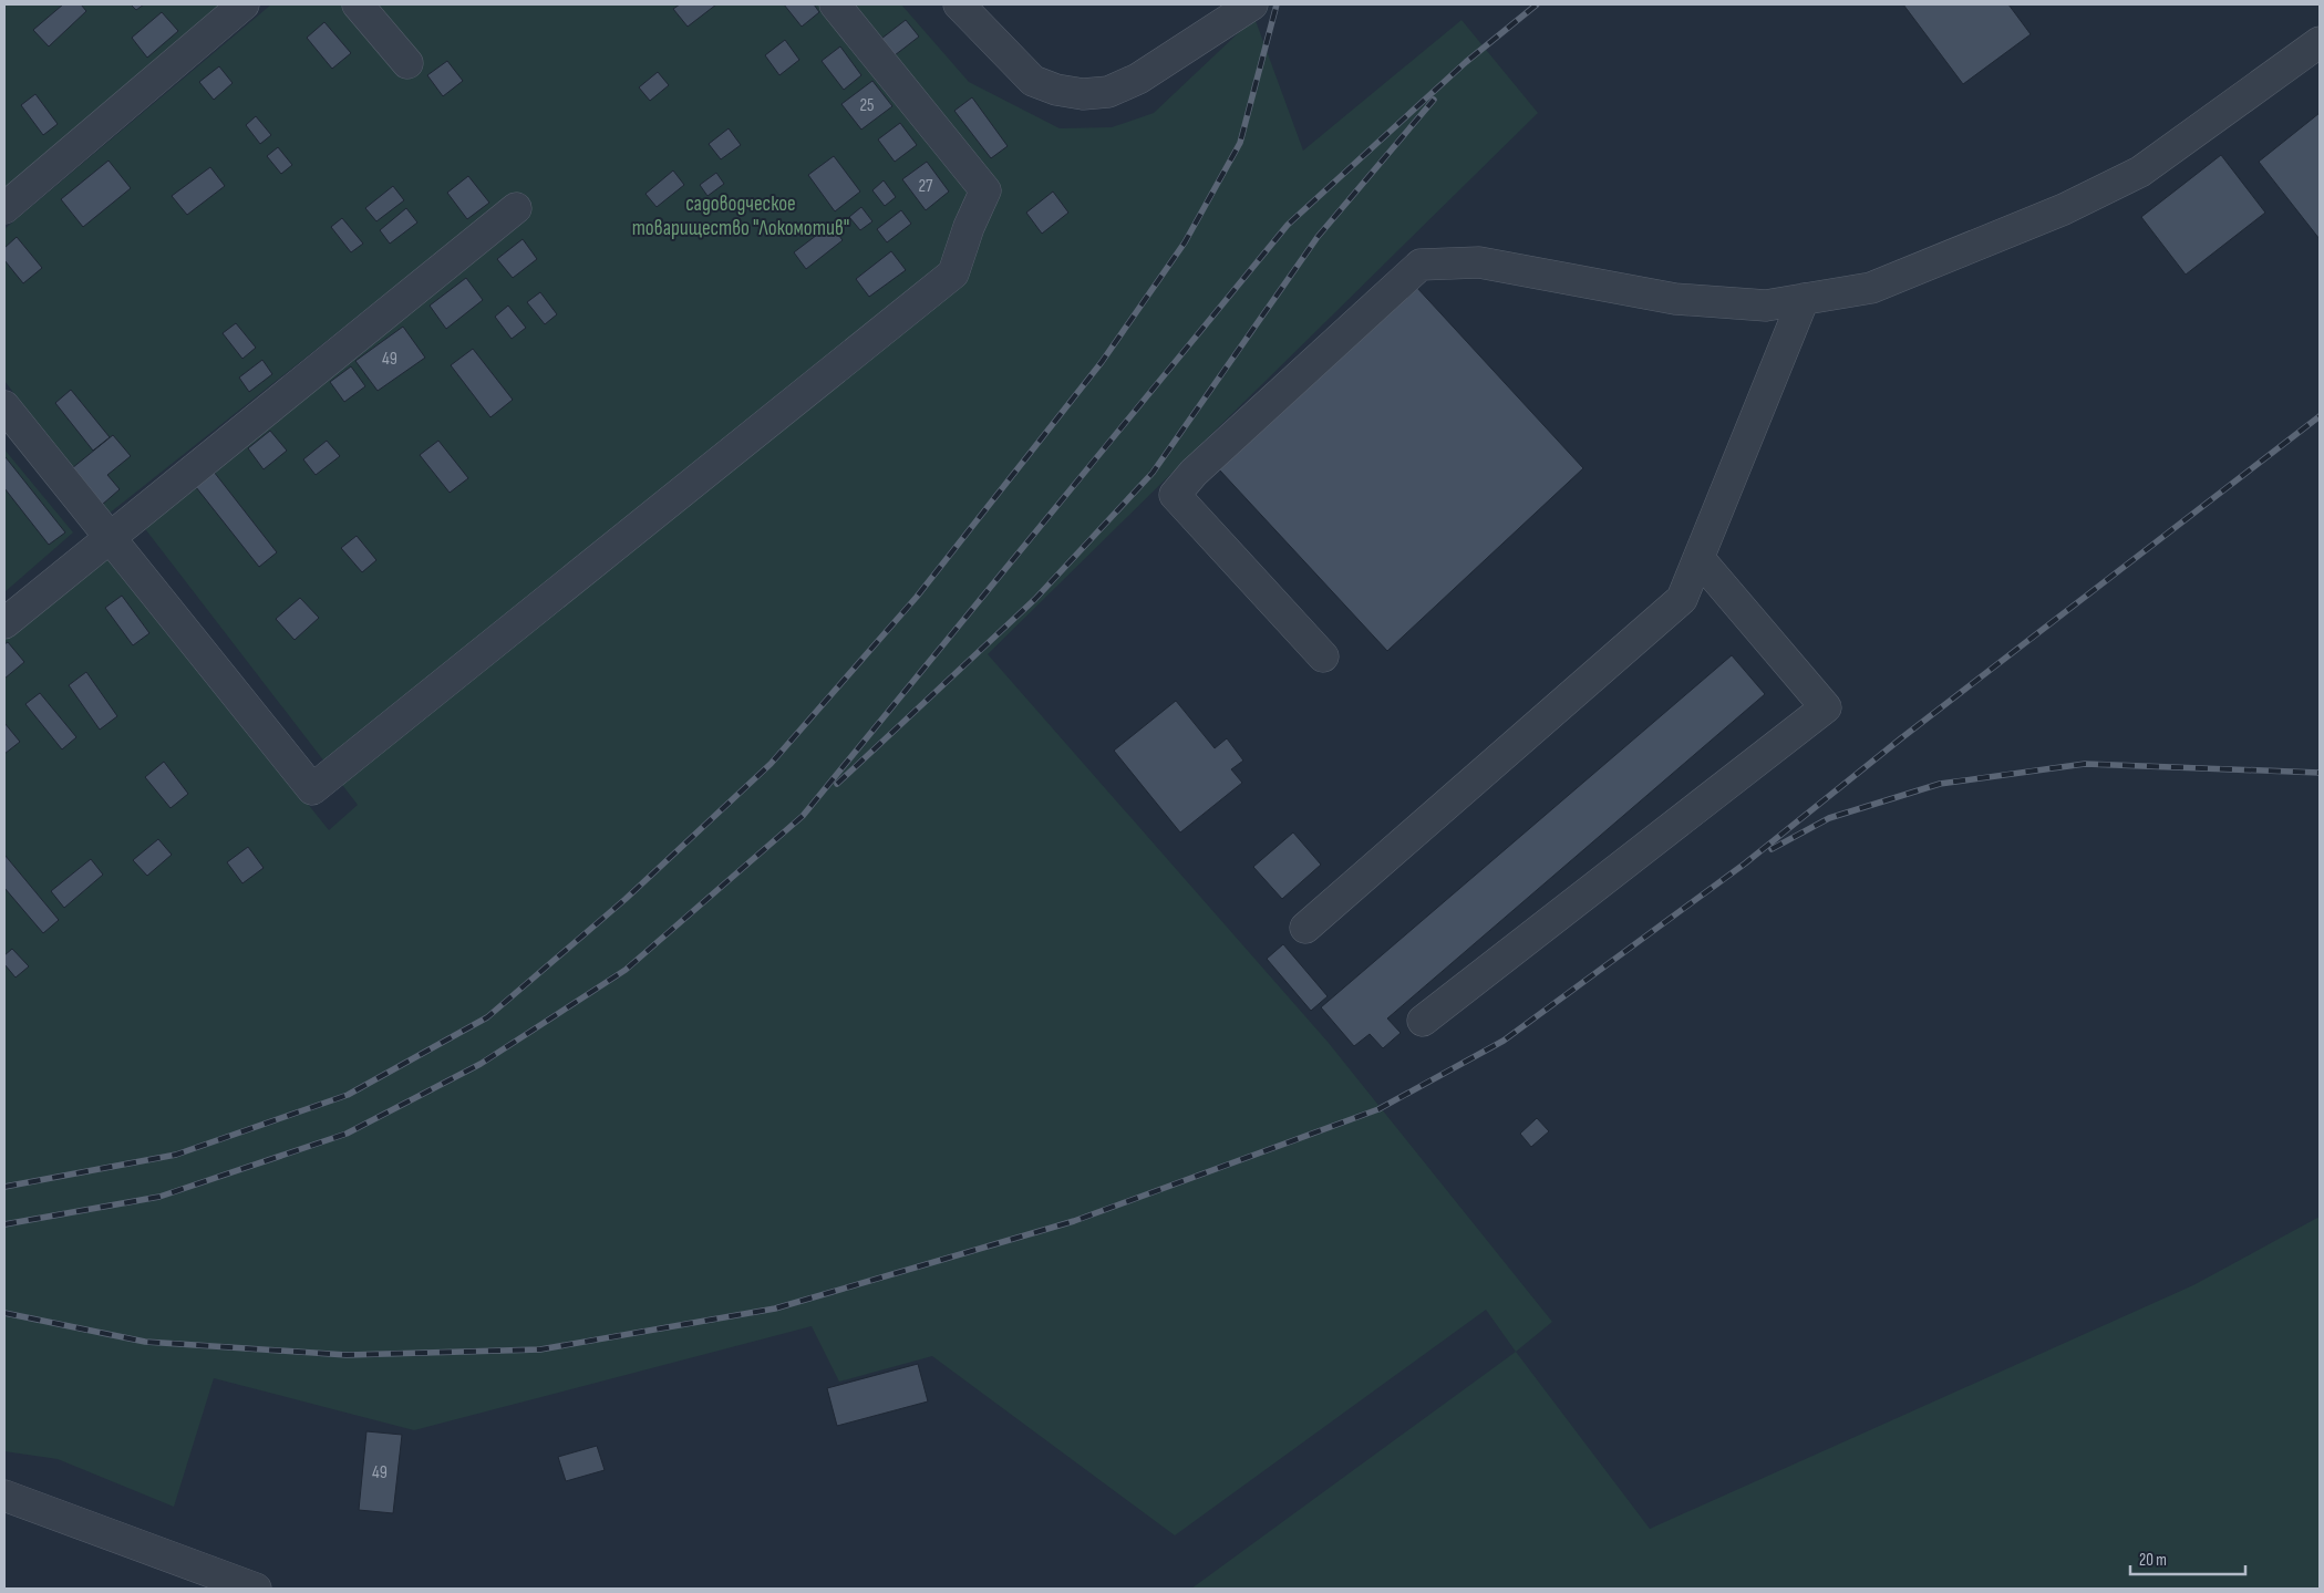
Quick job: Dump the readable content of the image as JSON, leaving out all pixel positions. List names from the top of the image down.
{
  "parks": ["садоводческое товарищество \"Локомотив\""],
  "house_numbers": [
    "25",
    "27",
    "49",
    "49"
  ],
  "scale_bar": "20 m"
}
